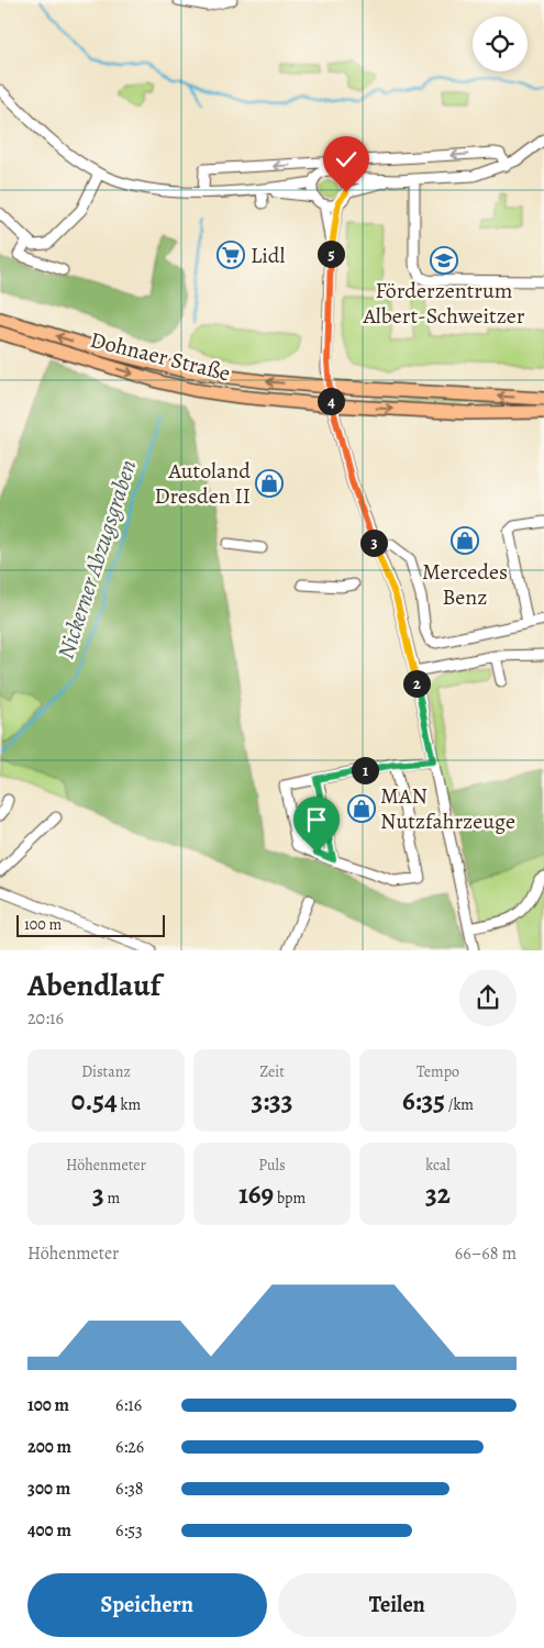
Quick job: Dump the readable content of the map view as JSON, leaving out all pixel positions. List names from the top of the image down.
{
  "streets": {
    "main road": ["Dohnaer Straße"]
  },
  "water": ["Nickerner Abzugsgraben"],
  "places": {
    "supermarket": ["Lidl"],
    "school or university": ["Förderzentrum Albert-Schweitzer"],
    "shop": ["Autoland Dresden II", "Mercedes Benz", "MAN Nutzfahrzeuge"]
  },
  "scale_bar": "100 m",
  "page": {
    "pins": [
      "5",
      "4",
      "3",
      "2",
      "1"
    ],
    "scale": "100 m",
    "heading": ["Abendlauf", "20:16"],
    "stats": [
      ["Distanz", "0.54 km"],
      ["Zeit", "3:33"],
      ["Tempo", "6:35 /km"],
      ["Höhenmeter", "3 m"],
      ["Puls", "169 bpm"],
      ["kcal", "32"]
    ],
    "chart": ["Höhenmeter", "66–68 m"],
    "list": [
      {
        "name": "100 m",
        "note": "6:16"
      },
      {
        "name": "200 m",
        "note": "6:26"
      },
      {
        "name": "300 m",
        "note": "6:38"
      },
      {
        "name": "400 m",
        "note": "6:53"
      }
    ],
    "buttons": ["Speichern", "Teilen"]
  }
}
